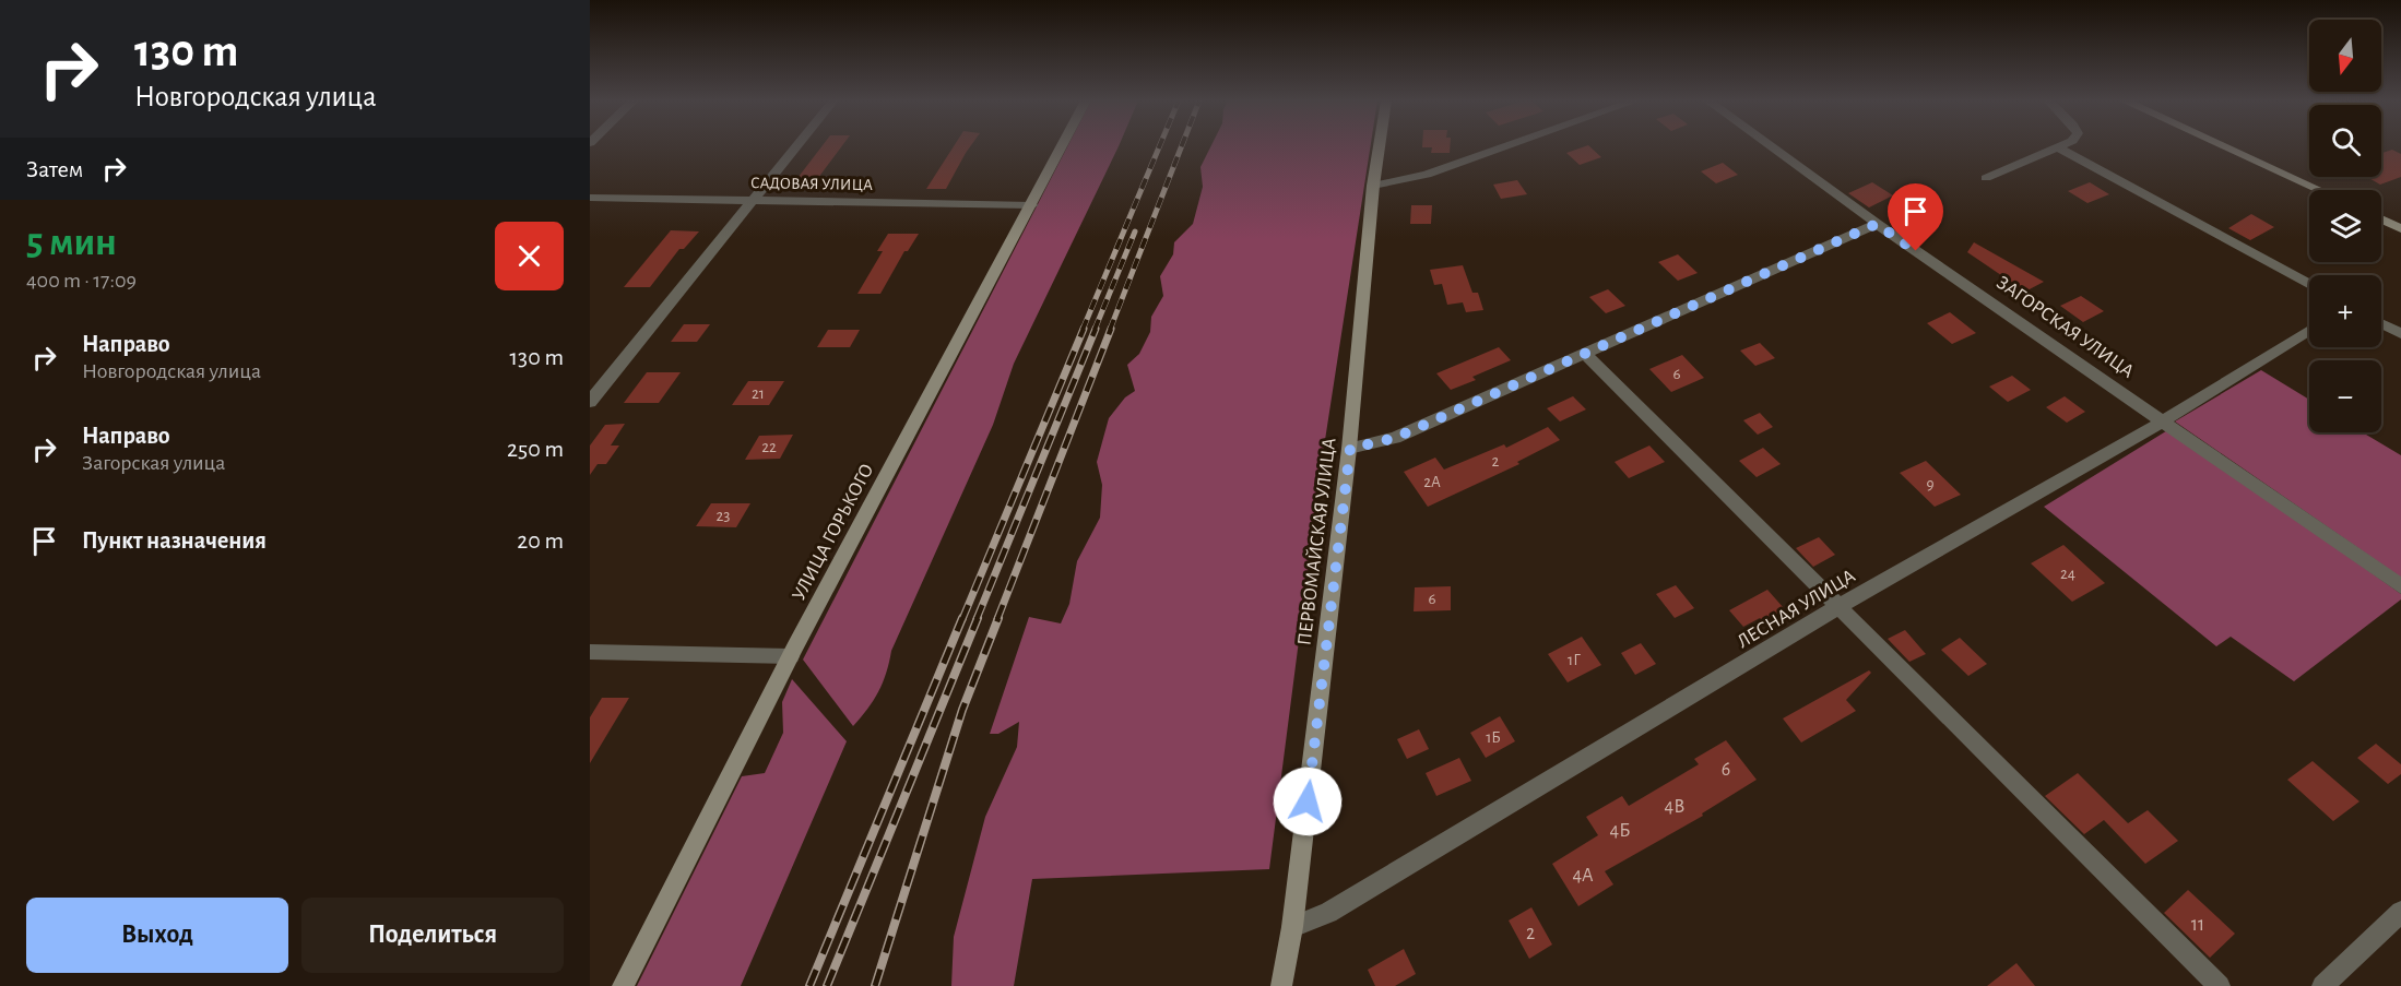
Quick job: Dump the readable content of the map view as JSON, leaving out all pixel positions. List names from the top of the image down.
{
  "streets": {
    "street": [
      "САДОВАЯ УЛИЦА",
      "ЗАГОРСКАЯ УЛИЦА",
      "УЛИЦА ГОРЬКОГО",
      "ПЕРВОМАЙСКАЯ УЛИЦА",
      "ЛЕСНАЯ УЛИЦА"
    ]
  },
  "crossings": [
    ["САДОВАЯ УЛИЦА", "УЛИЦА ГОРЬКОГО"],
    ["ЗАГОРСКАЯ УЛИЦА", "ЛЕСНАЯ УЛИЦА"],
    ["ПЕРВОМАЙСКАЯ УЛИЦА", "ЛЕСНАЯ УЛИЦА"]
  ],
  "house_numbers": [
    "6",
    "21",
    "22",
    "2",
    "2А",
    "9",
    "23",
    "24",
    "6",
    "1Г",
    "1Б",
    "6",
    "4В",
    "4Б",
    "4А",
    "11",
    "2"
  ],
  "north": "bottom",
  "page": {
    "turn": ["130 m", "Новгородская улица"],
    "map_buttons": ["+", "−"],
    "then": "Затем",
    "heading": ["5 мин", "400 m · 17:09"],
    "list": [
      {
        "name": "Направо",
        "note": "Новгородская улица",
        "value": "130 m"
      },
      {
        "name": "Направо",
        "note": "Загорская улица",
        "value": "250 m"
      },
      {
        "name": "Пункт назначения",
        "value": "20 m"
      }
    ],
    "buttons": ["Выход", "Поделиться"]
  }
}
